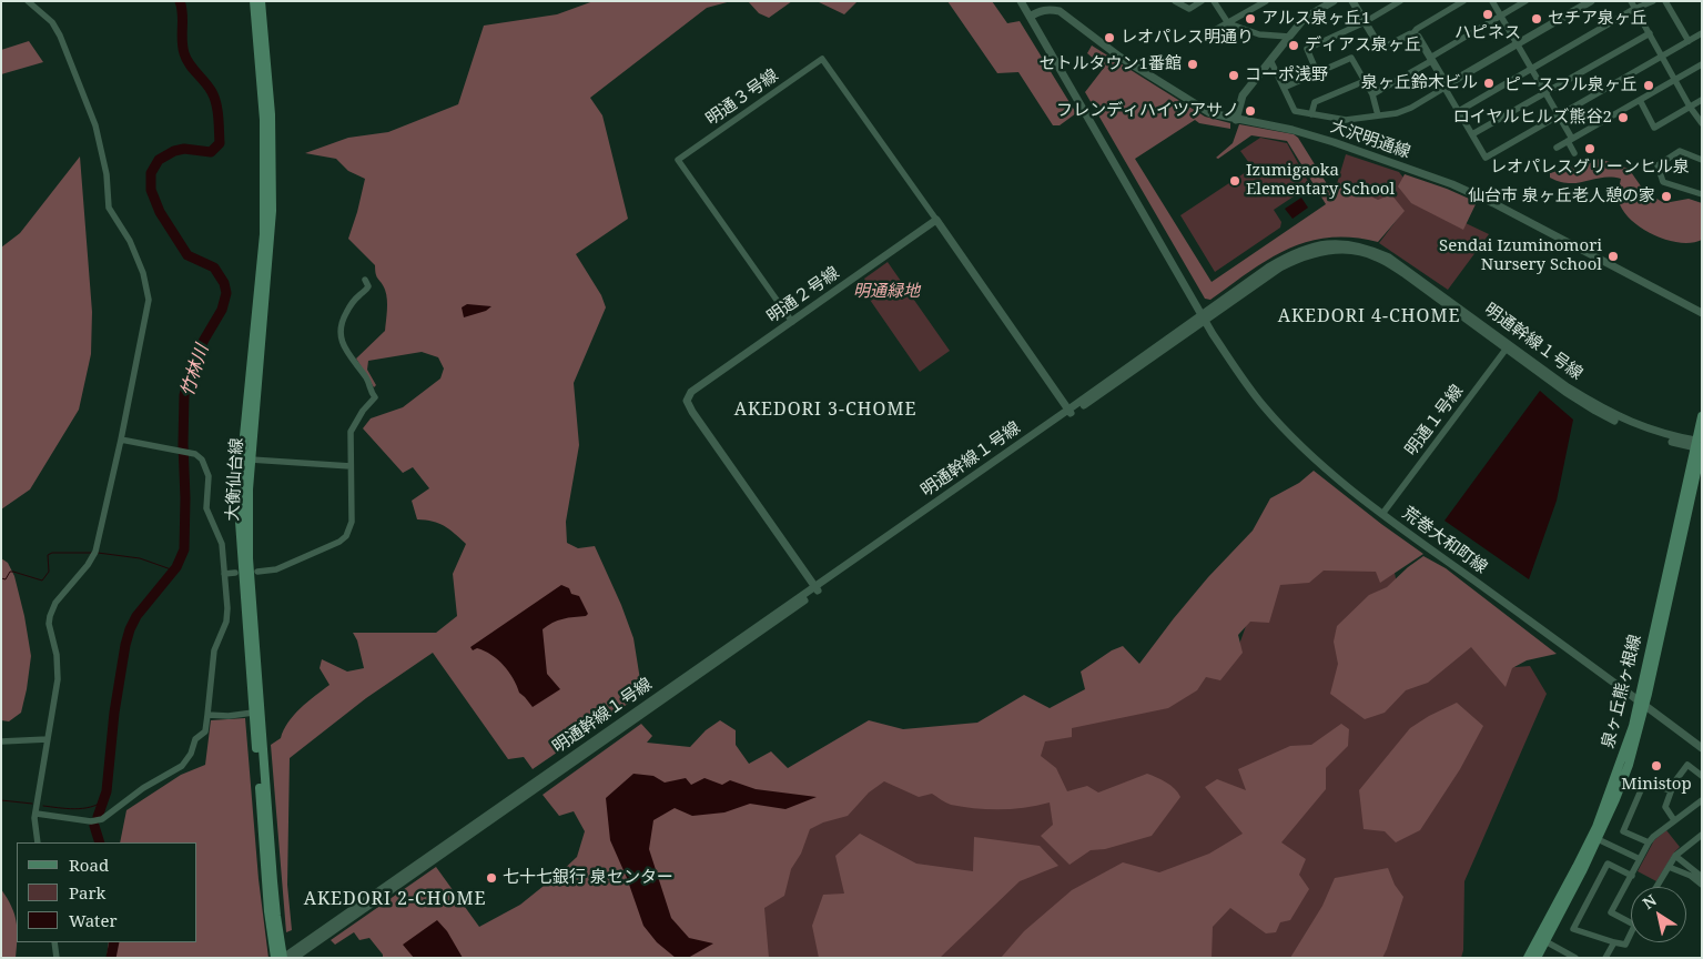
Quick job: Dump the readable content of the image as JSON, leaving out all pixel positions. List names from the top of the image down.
{
  "streets": {
    "main road": ["大衡仙台線", "泉ヶ丘熊ヶ根線"],
    "street": [
      "明通３号線",
      "大沢明通線",
      "明通２号線",
      "明通幹線１号線",
      "明通１号線",
      "荒巻大和町線"
    ]
  },
  "crossings": [
    ["明通３号線", "明通２号線"],
    ["大沢明通線", "荒巻大和町線"],
    ["明通２号線", "明通幹線１号線"],
    ["明通幹線１号線", "明通１号線"],
    ["明通幹線１号線", "大衡仙台線"],
    ["明通幹線１号線", "荒巻大和町線"],
    ["明通幹線１号線", "泉ヶ丘熊ヶ根線"],
    ["明通１号線", "荒巻大和町線"],
    ["荒巻大和町線", "泉ヶ丘熊ヶ根線"]
  ],
  "districts": ["AKEDORI 4-CHOME", "AKEDORI 3-CHOME", "AKEDORI 2-CHOME"],
  "water": ["竹林川"],
  "parks": ["明通緑地"],
  "places": [
    "ハピネス",
    "アルス泉ヶ丘1",
    "セチア泉ヶ丘",
    "レオパレス明通り",
    "ディアス泉ヶ丘",
    "セトルタウン1番館",
    "コーポ浅野",
    "泉ヶ丘鈴木ビル",
    "ピースフル泉ヶ丘",
    "フレンディハイツアサノ",
    "ロイヤルヒルズ熊谷2",
    "レオパレスグリーンヒル泉",
    "Izumigaoka Elementary School",
    "仙台市 泉ヶ丘老人憩の家",
    "Sendai Izuminomori Nursery School",
    "Ministop",
    "七十七銀行 泉センター"
  ],
  "legend": ["Road", "Park", "Water"],
  "north": "top left"
}
